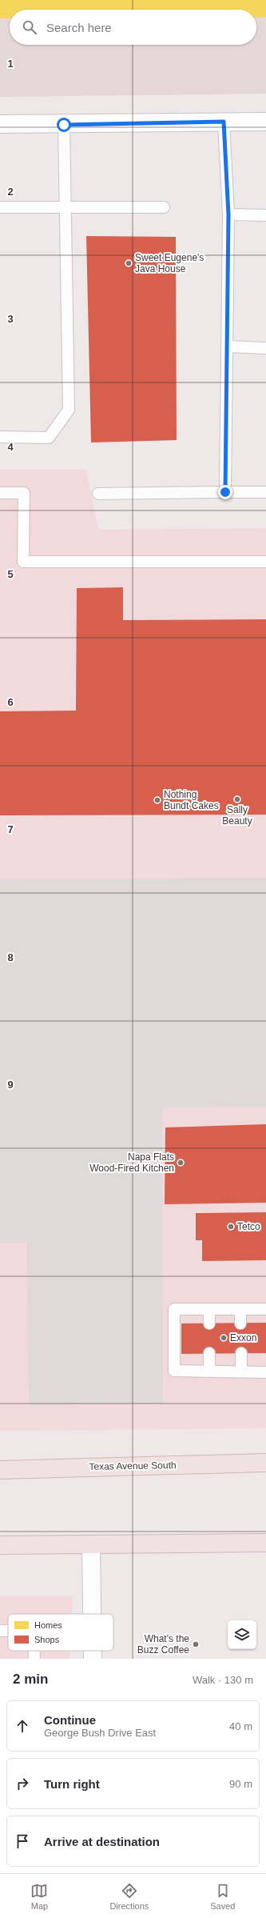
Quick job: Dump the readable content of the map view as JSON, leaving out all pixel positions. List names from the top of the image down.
{
  "streets": {
    "main road": ["Texas Avenue South"]
  },
  "places": [
    "Sweet Eugene's Java House",
    "Sally Beauty",
    "Nothing Bundt Cakes",
    "Napa Flats Wood-Fired Kitchen",
    "Tetco",
    "Exxon",
    "What's the Buzz Coffee"
  ],
  "legend": ["Homes", "Shops"],
  "page": {
    "search": "Search here",
    "heading": ["2 min", "Walk · 130 m"],
    "list": [
      ["Continue", "George Bush Drive East", "40 m"],
      ["Turn right", "90 m"],
      "Arrive at destination"
    ],
    "nav": ["Map", "Directions", "Saved"]
  },
  "grid": {
    "rows": [
      "1",
      "2",
      "3",
      "4",
      "5",
      "6",
      "7",
      "8",
      "9"
    ]
  }
}
